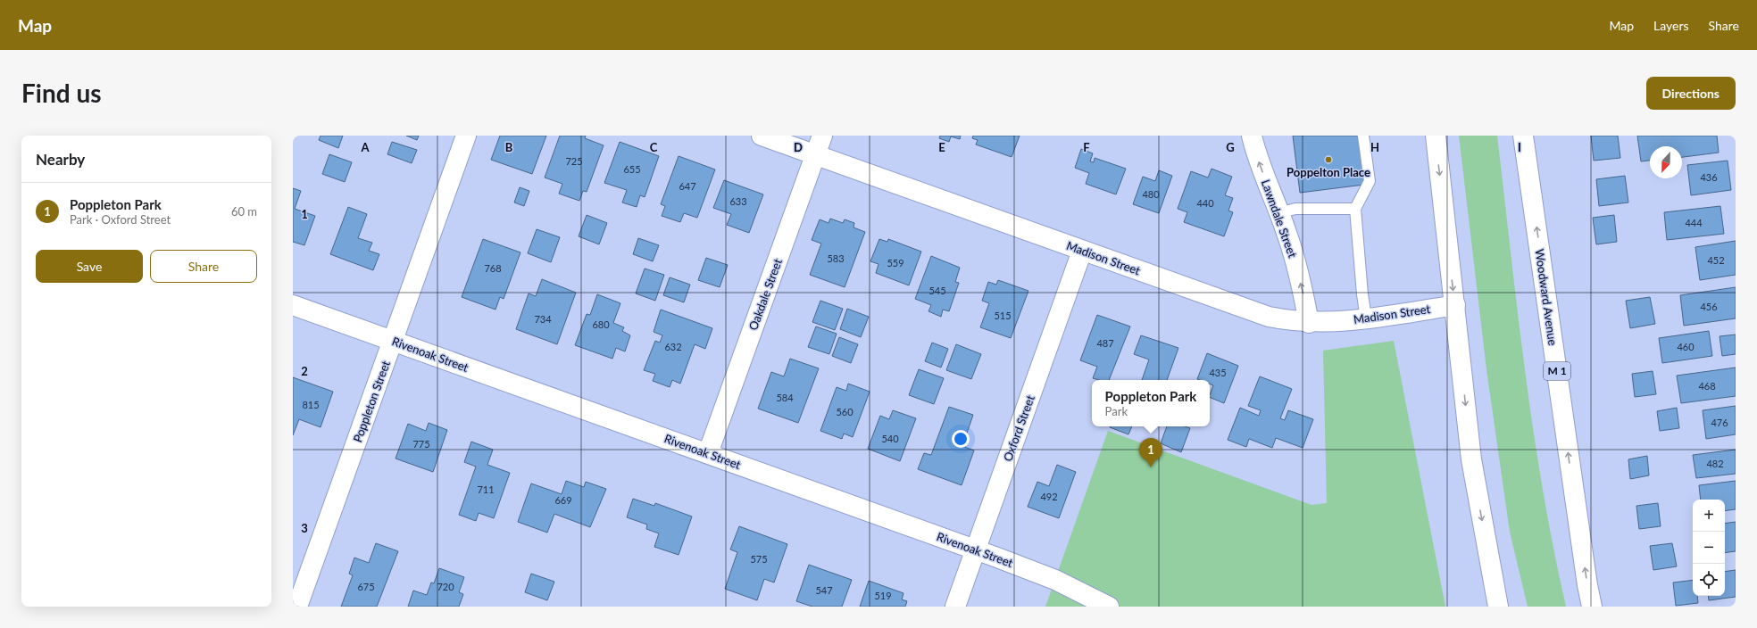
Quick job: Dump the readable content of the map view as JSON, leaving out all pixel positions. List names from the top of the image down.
{
  "streets": {
    "street": [
      "Lawndale Street",
      "Madison Street",
      "Oakdale Street",
      "Woodward Avenue",
      "Rivenoak Street",
      "M 1",
      "Poppleton Street",
      "Oxford Street"
    ]
  },
  "crossings": [
    ["Lawndale Street", "Madison Street"],
    ["Madison Street", "Oakdale Street"],
    ["Madison Street", "Oxford Street"],
    ["Oakdale Street", "Rivenoak Street"],
    ["Rivenoak Street", "Poppleton Street"],
    ["Rivenoak Street", "Oxford Street"]
  ],
  "places": ["Poppelton Place"],
  "house_numbers": [
    "725",
    "655",
    "436",
    "647",
    "480",
    "633",
    "440",
    "444",
    "583",
    "452",
    "559",
    "768",
    "545",
    "456",
    "515",
    "734",
    "680",
    "487",
    "632",
    "460",
    "435",
    "468",
    "584",
    "815",
    "560",
    "476",
    "540",
    "775",
    "482",
    "711",
    "492",
    "669",
    "575",
    "675",
    "720",
    "547",
    "519"
  ],
  "north": "bottom",
  "page": {
    "header": "Map",
    "nav": ["Map", "Layers", "Share"],
    "buttons": [
      "Directions",
      ["Save", "Share"]
    ],
    "title": "Find us",
    "heading": "Nearby",
    "list": [
      {
        "mark": "1",
        "name": "Poppleton Park",
        "note": "Park · Oxford Street",
        "value": "60 m"
      }
    ],
    "popup": ["Poppleton Park", "Park"],
    "pins": "1",
    "map_buttons": ["+", "−"]
  },
  "grid": {
    "columns": [
      "A",
      "B",
      "C",
      "D",
      "E",
      "F",
      "G",
      "H",
      "I"
    ],
    "rows": ["1", "2", "3"]
  }
}
